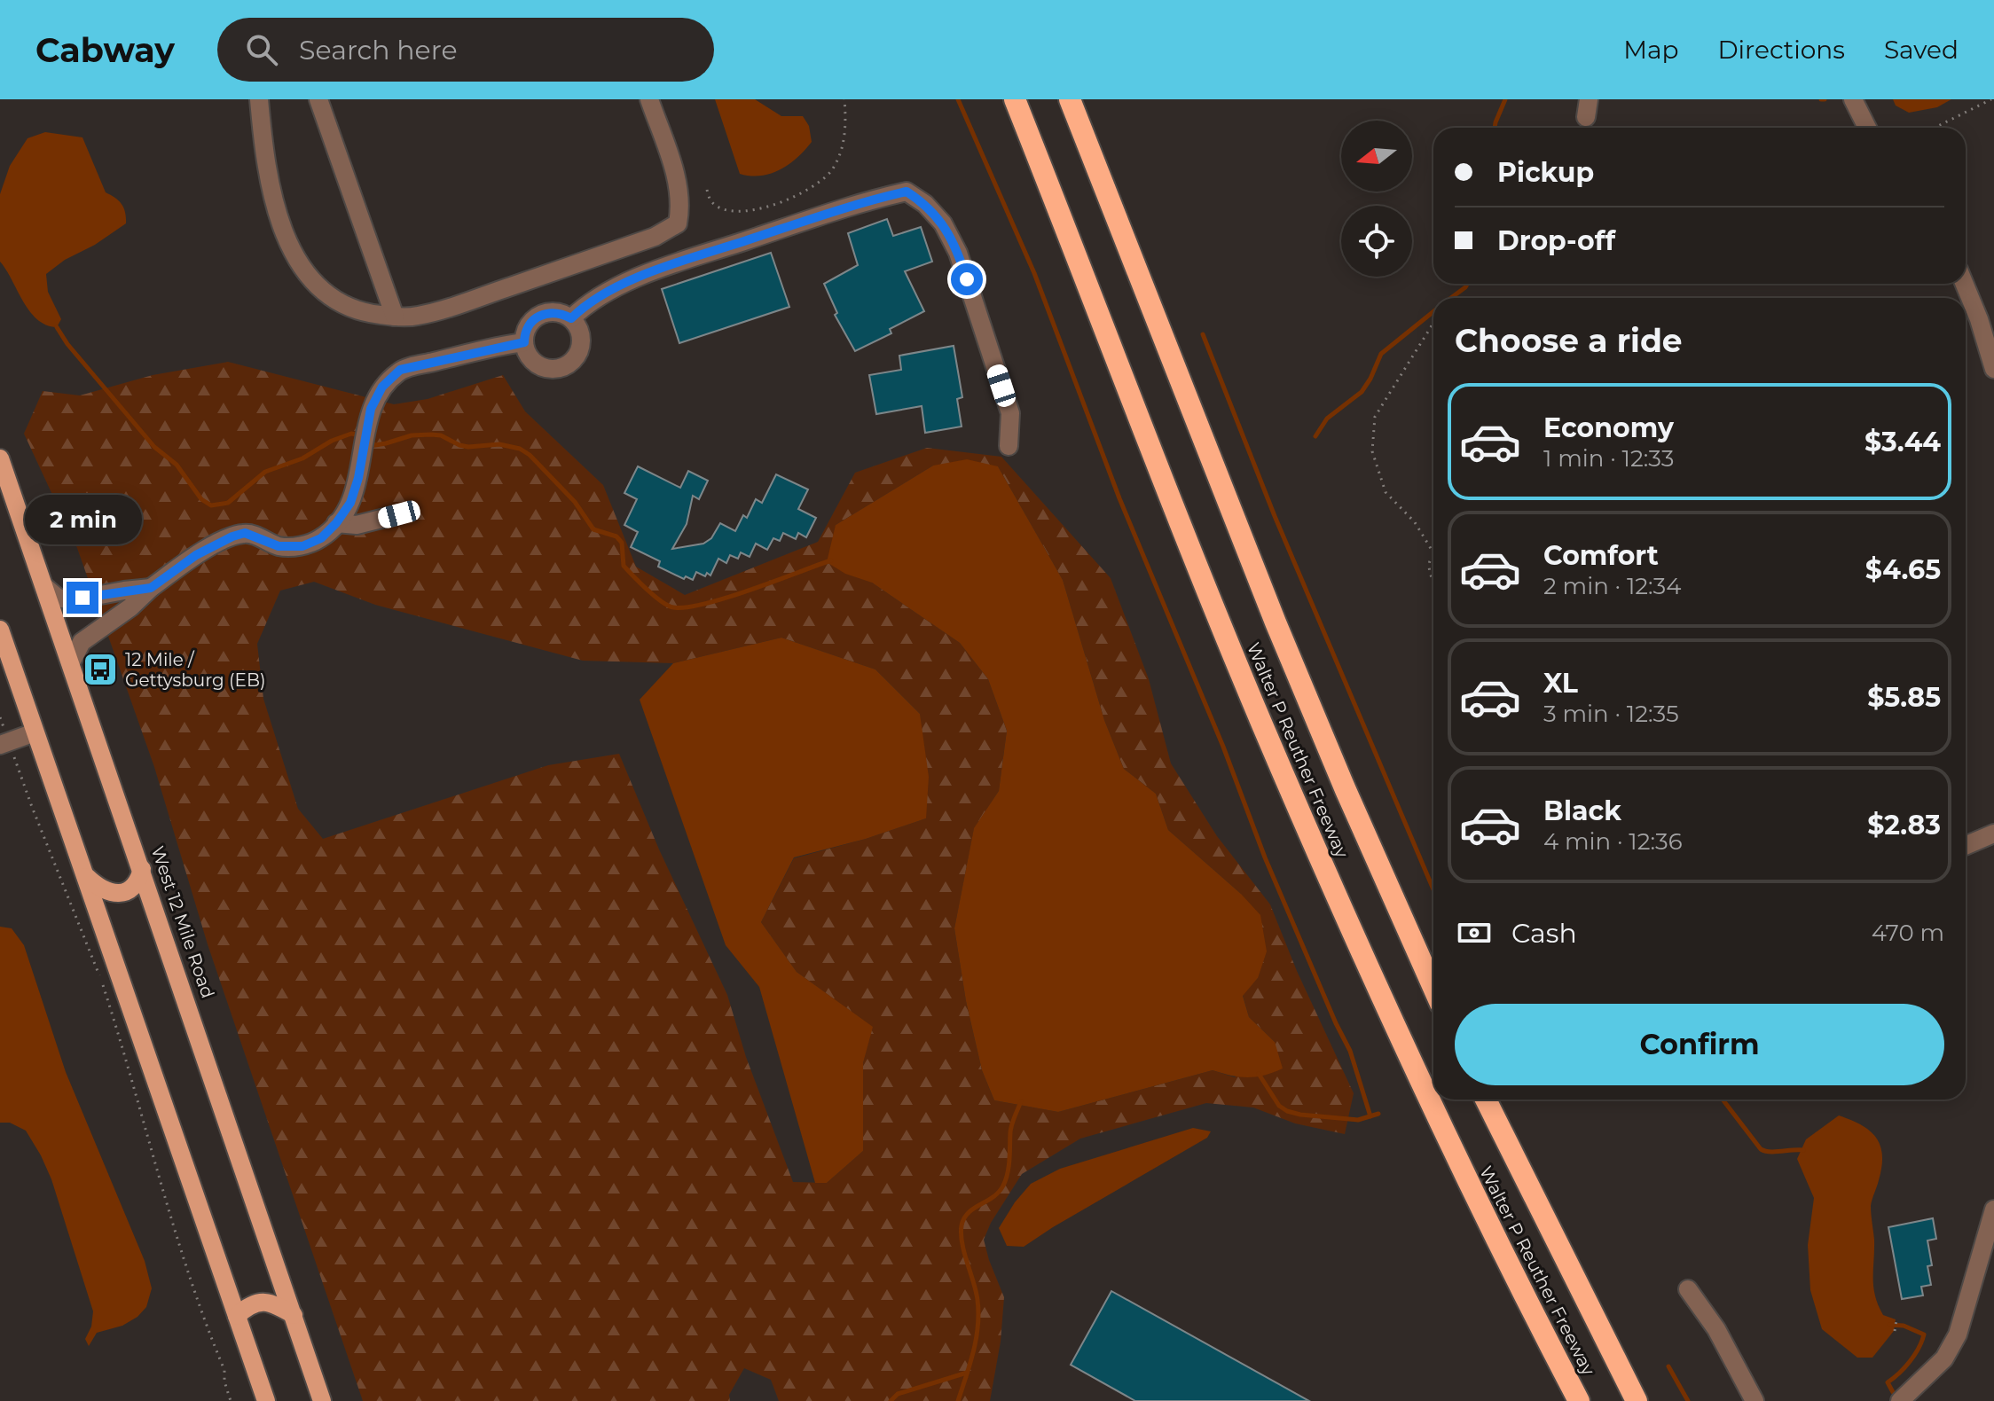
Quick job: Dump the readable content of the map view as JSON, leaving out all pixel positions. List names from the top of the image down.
{
  "streets": {
    "highway": ["Walter P Reuther Freeway"],
    "main road": ["West 12 Mile Road"]
  },
  "places": {
    "bus stop": ["12 Mile / Gettysburg (EB)"]
  },
  "north": "left",
  "page": {
    "header": "Cabway",
    "search": "Search here",
    "nav": ["Map", "Directions", "Saved"],
    "banner": ["Pickup", "Drop-off"],
    "heading": "Choose a ride",
    "list": [
      {
        "name": "Economy",
        "note": "1 min · 12:33",
        "value": "$3.44"
      },
      {
        "name": "Comfort",
        "note": "2 min · 12:34",
        "value": "$4.65"
      },
      {
        "name": "XL",
        "note": "3 min · 12:35",
        "value": "$5.85"
      },
      {
        "name": "Black",
        "note": "4 min · 12:36",
        "value": "$2.83"
      }
    ],
    "bubble": "2 min",
    "pay": ["Cash", "470 m"],
    "buttons": "Confirm"
  }
}
